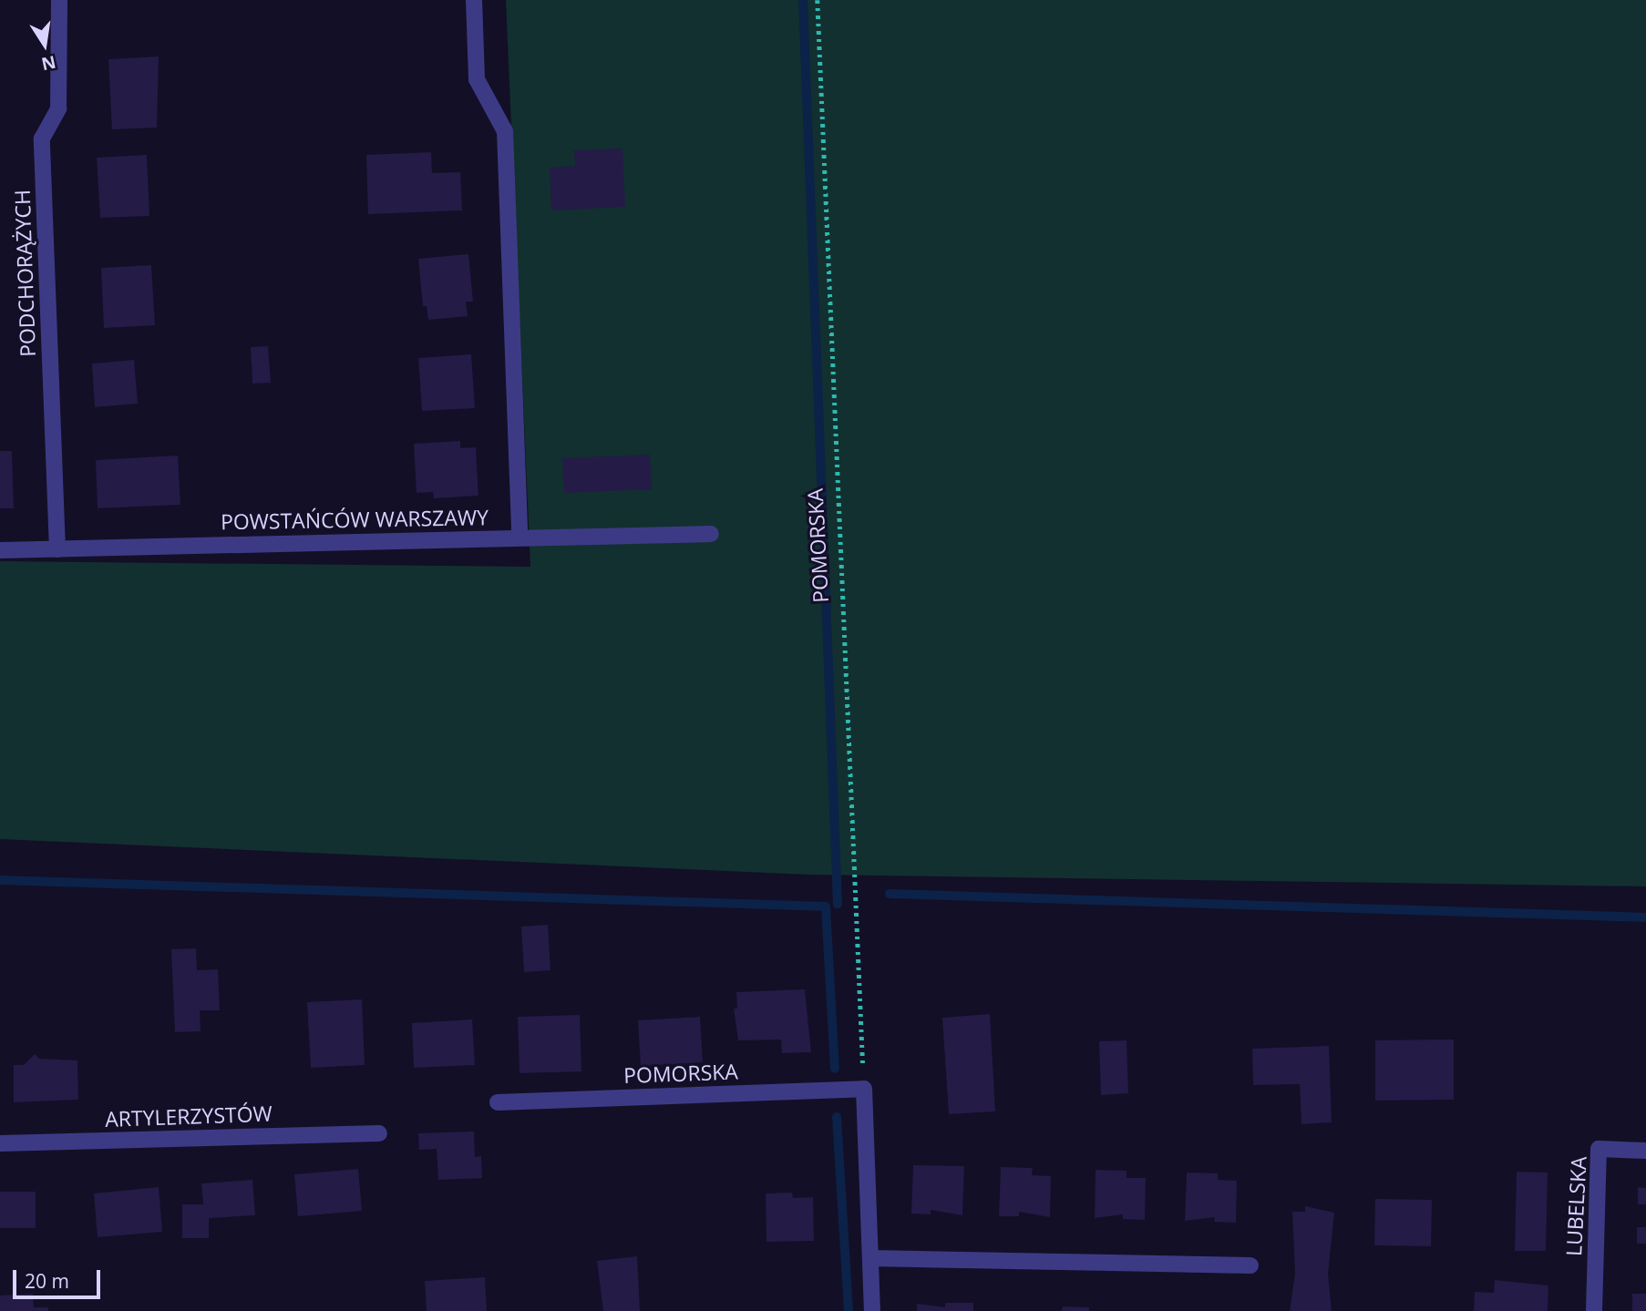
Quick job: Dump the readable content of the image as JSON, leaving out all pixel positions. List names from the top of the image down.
{
  "streets": {
    "street": [
      "PODCHORĄŻYCH",
      "POWSTAŃCÓW WARSZAWY",
      "POMORSKA",
      "ARTYLERZYSTÓW",
      "LUBELSKA"
    ]
  },
  "crossings": [
    ["PODCHORĄŻYCH", "POWSTAŃCÓW WARSZAWY"]
  ],
  "scale_bar": "20 m",
  "north": "bottom"
}
